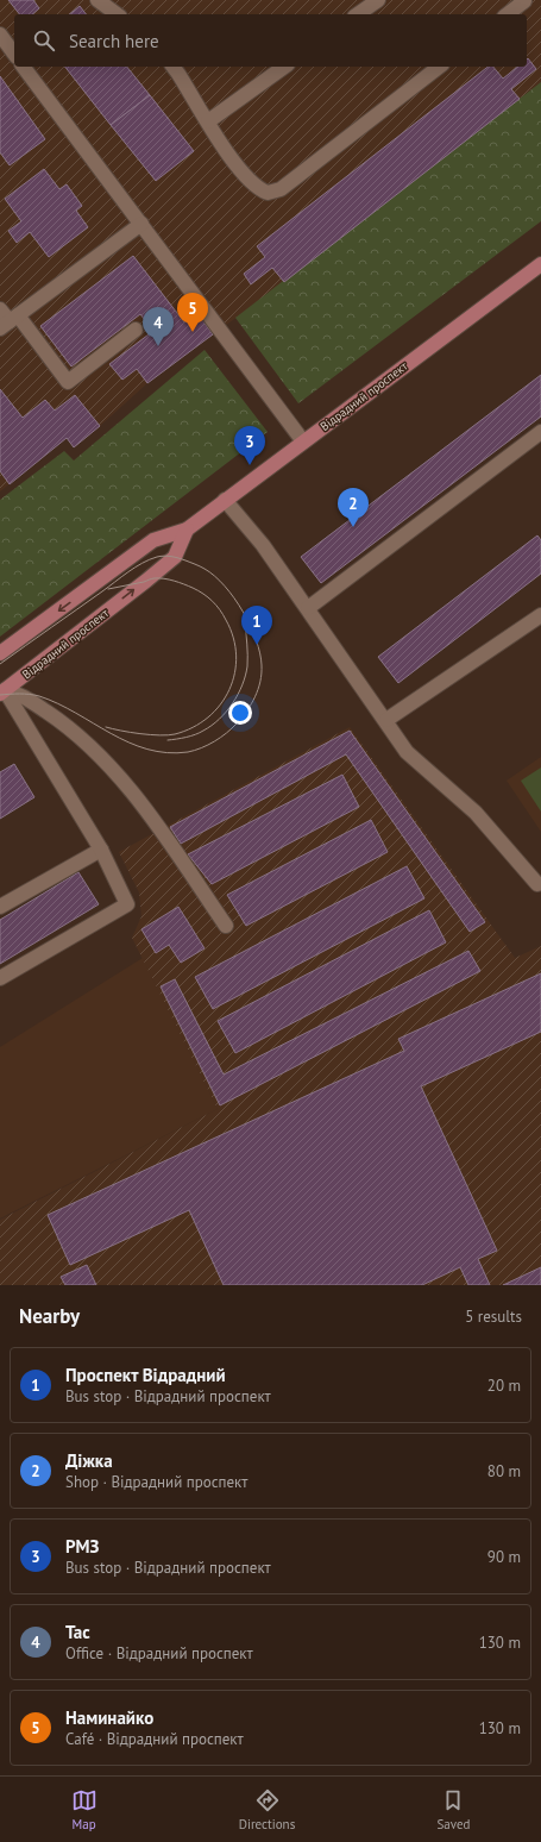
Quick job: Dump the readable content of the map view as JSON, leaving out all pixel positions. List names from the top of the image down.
{
  "streets": {
    "main road": ["Відрадний проспект"]
  },
  "page": {
    "search": "Search here",
    "pins": [
      "5",
      "4",
      "3",
      "2",
      "1"
    ],
    "heading": ["Nearby", "5 results"],
    "list": [
      {
        "mark": "1",
        "name": "Проспект Відрадний",
        "note": "Bus stop · Відрадний проспект",
        "value": "20 m"
      },
      {
        "mark": "2",
        "name": "Діжка",
        "note": "Shop · Відрадний проспект",
        "value": "80 m"
      },
      {
        "mark": "3",
        "name": "РМЗ",
        "note": "Bus stop · Відрадний проспект",
        "value": "90 m"
      },
      {
        "mark": "4",
        "name": "Тас",
        "note": "Office · Відрадний проспект",
        "value": "130 m"
      },
      {
        "mark": "5",
        "name": "Наминайко",
        "note": "Café · Відрадний проспект",
        "value": "130 m"
      }
    ],
    "nav": ["Map", "Directions", "Saved"]
  }
}
